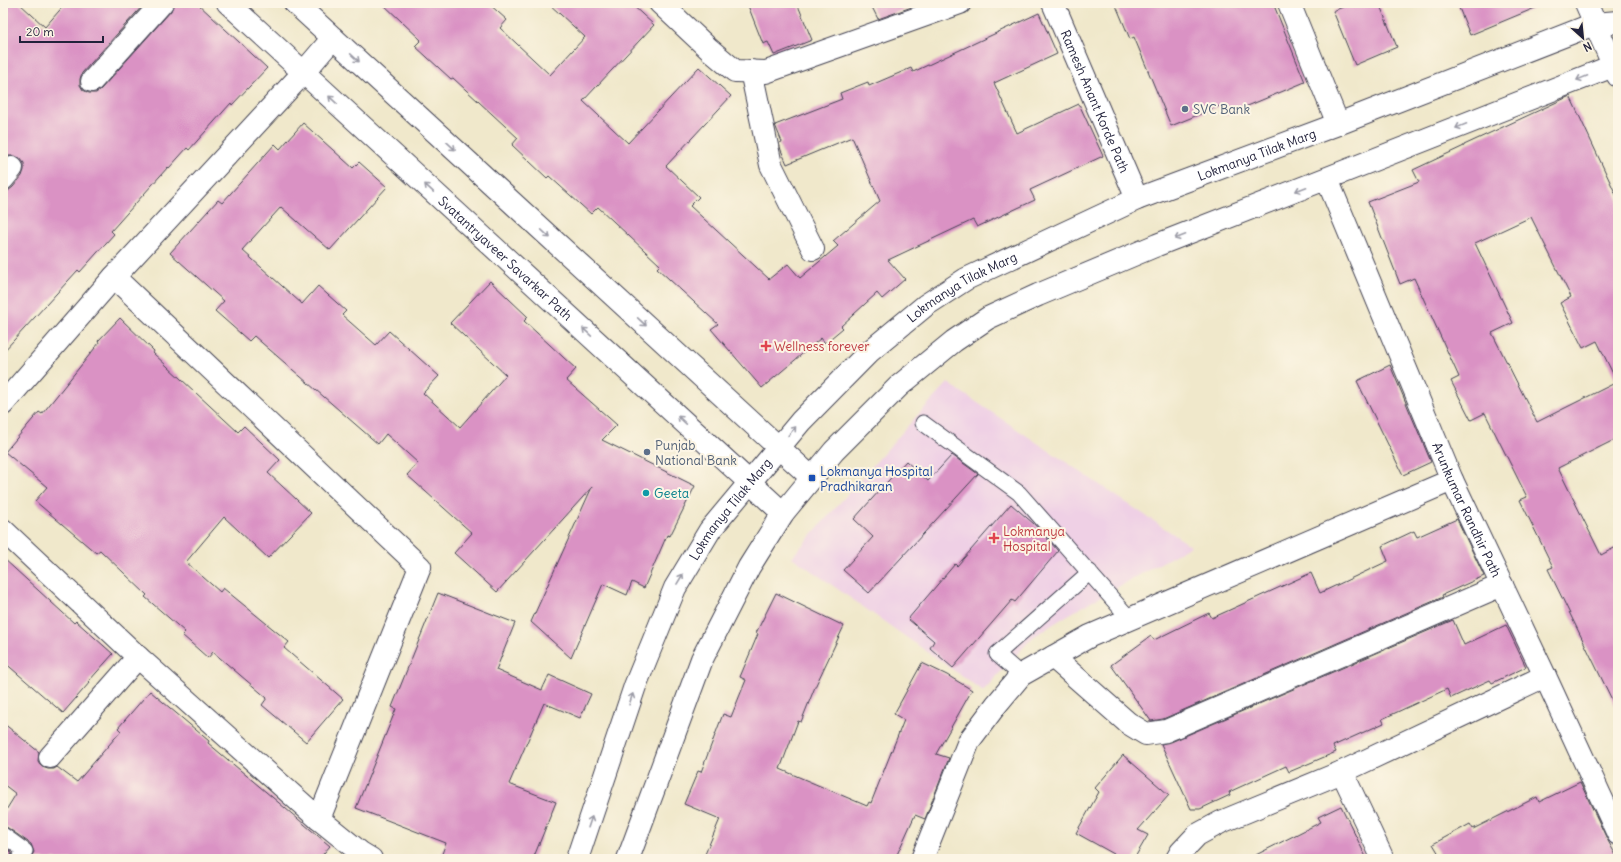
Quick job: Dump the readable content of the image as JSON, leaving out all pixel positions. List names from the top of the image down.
{
  "streets": {
    "street": [
      "Ramesh Anant Korde Path",
      "Lokmanya Tilak Marg",
      "Svatantryaveer Savarkar Path",
      "Arunkumar Randhir Path"
    ]
  },
  "crossings": [
    ["Ramesh Anant Korde Path", "Lokmanya Tilak Marg"],
    ["Lokmanya Tilak Marg", "Svatantryaveer Savarkar Path"]
  ],
  "places": {
    "other": ["SVC Bank", "Punjab National Bank", "Geeta"],
    "health": ["Wellness forever", "Lokmanya Hospital"],
    "transit": ["Lokmanya Hospital Pradhikaran"]
  },
  "scale_bar": "20 m",
  "north": "bottom right"
}
